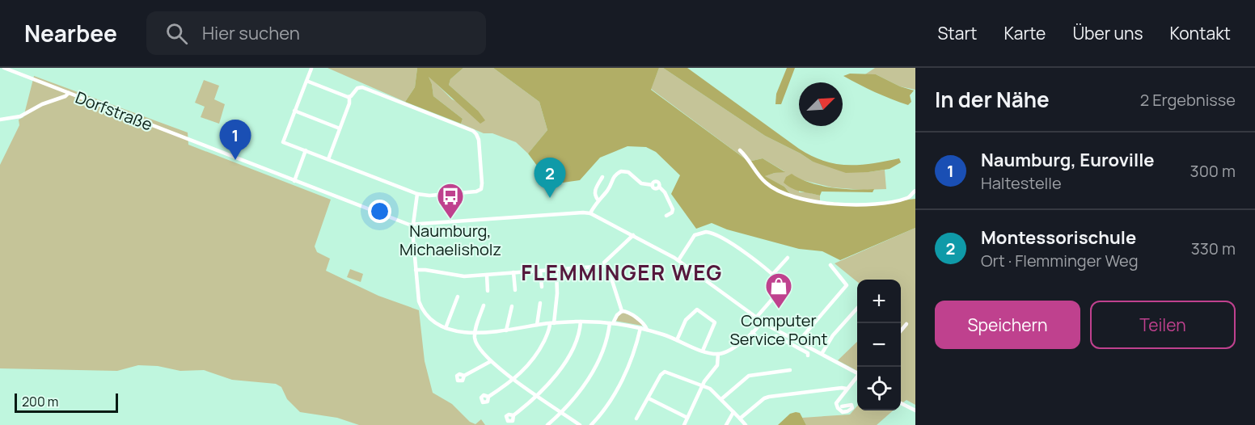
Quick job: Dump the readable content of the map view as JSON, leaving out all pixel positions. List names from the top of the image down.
{
  "streets": {
    "street": ["Dorfstraße"]
  },
  "districts": ["FLEMMINGER WEG"],
  "places": {
    "bus stop": ["Naumburg, Michaelisholz"],
    "shop": ["Computer Service Point"]
  },
  "scale_bar": "200 m",
  "north": "top right",
  "page": {
    "header": "Nearbee",
    "search": "Hier suchen",
    "nav": [
      "Start",
      "Karte",
      "Über uns",
      "Kontakt"
    ],
    "heading": ["In der Nähe", "2 Ergebnisse"],
    "pins": ["1", "2"],
    "list": [
      {
        "mark": "1",
        "name": "Naumburg, Euroville",
        "note": "Haltestelle",
        "value": "300 m"
      },
      {
        "mark": "2",
        "name": "Montessorischule",
        "note": "Ort · Flemminger Weg",
        "value": "330 m"
      }
    ],
    "map_buttons": ["+", "−"],
    "buttons": ["Speichern", "Teilen"],
    "scale": "200 m"
  }
}
